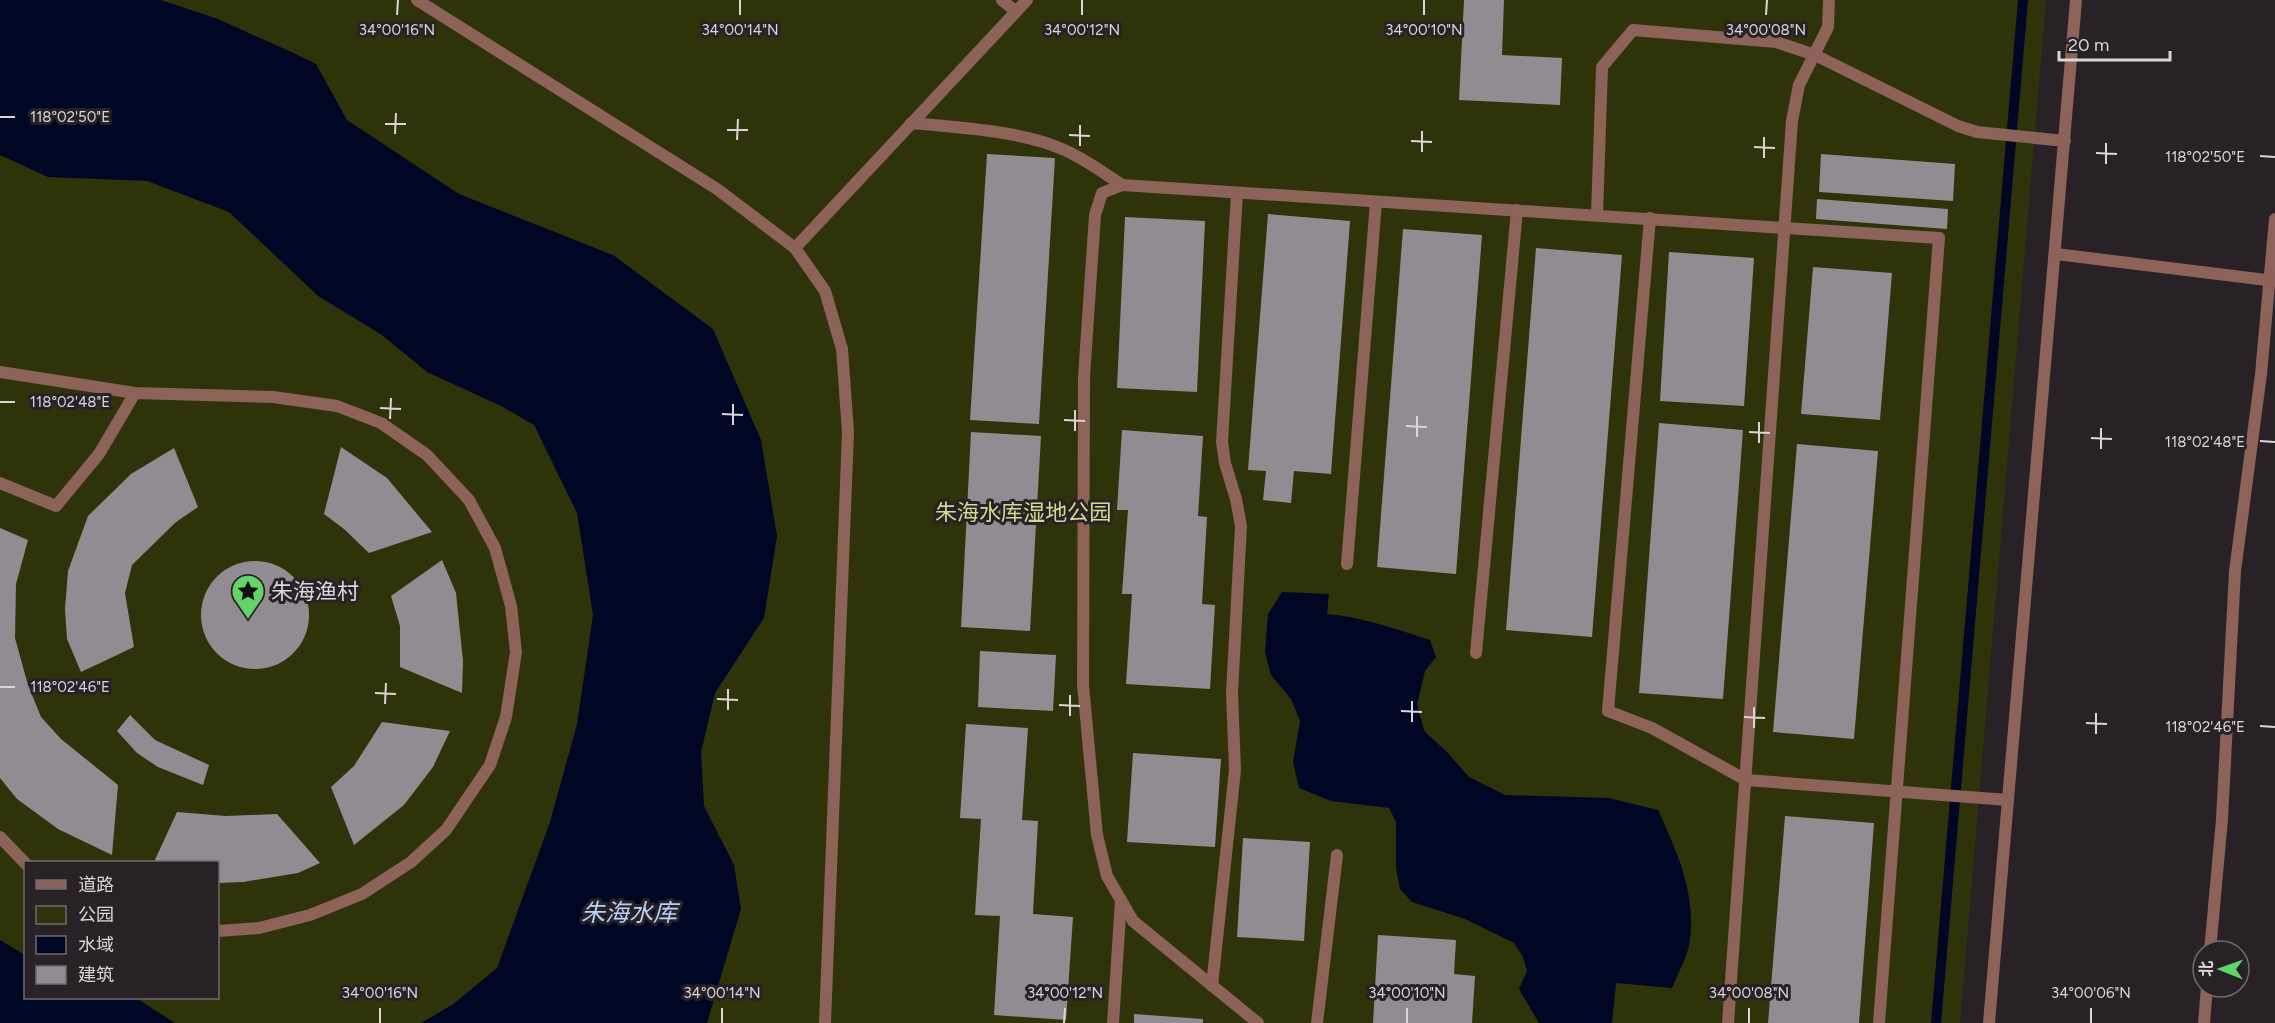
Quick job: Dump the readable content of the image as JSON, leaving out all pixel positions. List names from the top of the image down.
{
  "water": ["朱海水库"],
  "parks": ["朱海水库湿地公园"],
  "places": {
    "place": ["朱海渔村"]
  },
  "legend": [
    "道路",
    "公园",
    "水域",
    "建筑"
  ],
  "scale_bar": "20 m",
  "north": "left",
  "coordinates": [
    "34°00'16\"N",
    "34°00'14\"N",
    "34°00'12\"N",
    "34°00'10\"N",
    "34°00'08\"N",
    "118°02'50\"E",
    "118°02'48\"E",
    "118°02'46\"E",
    "34°00'06\"N"
  ]
}
